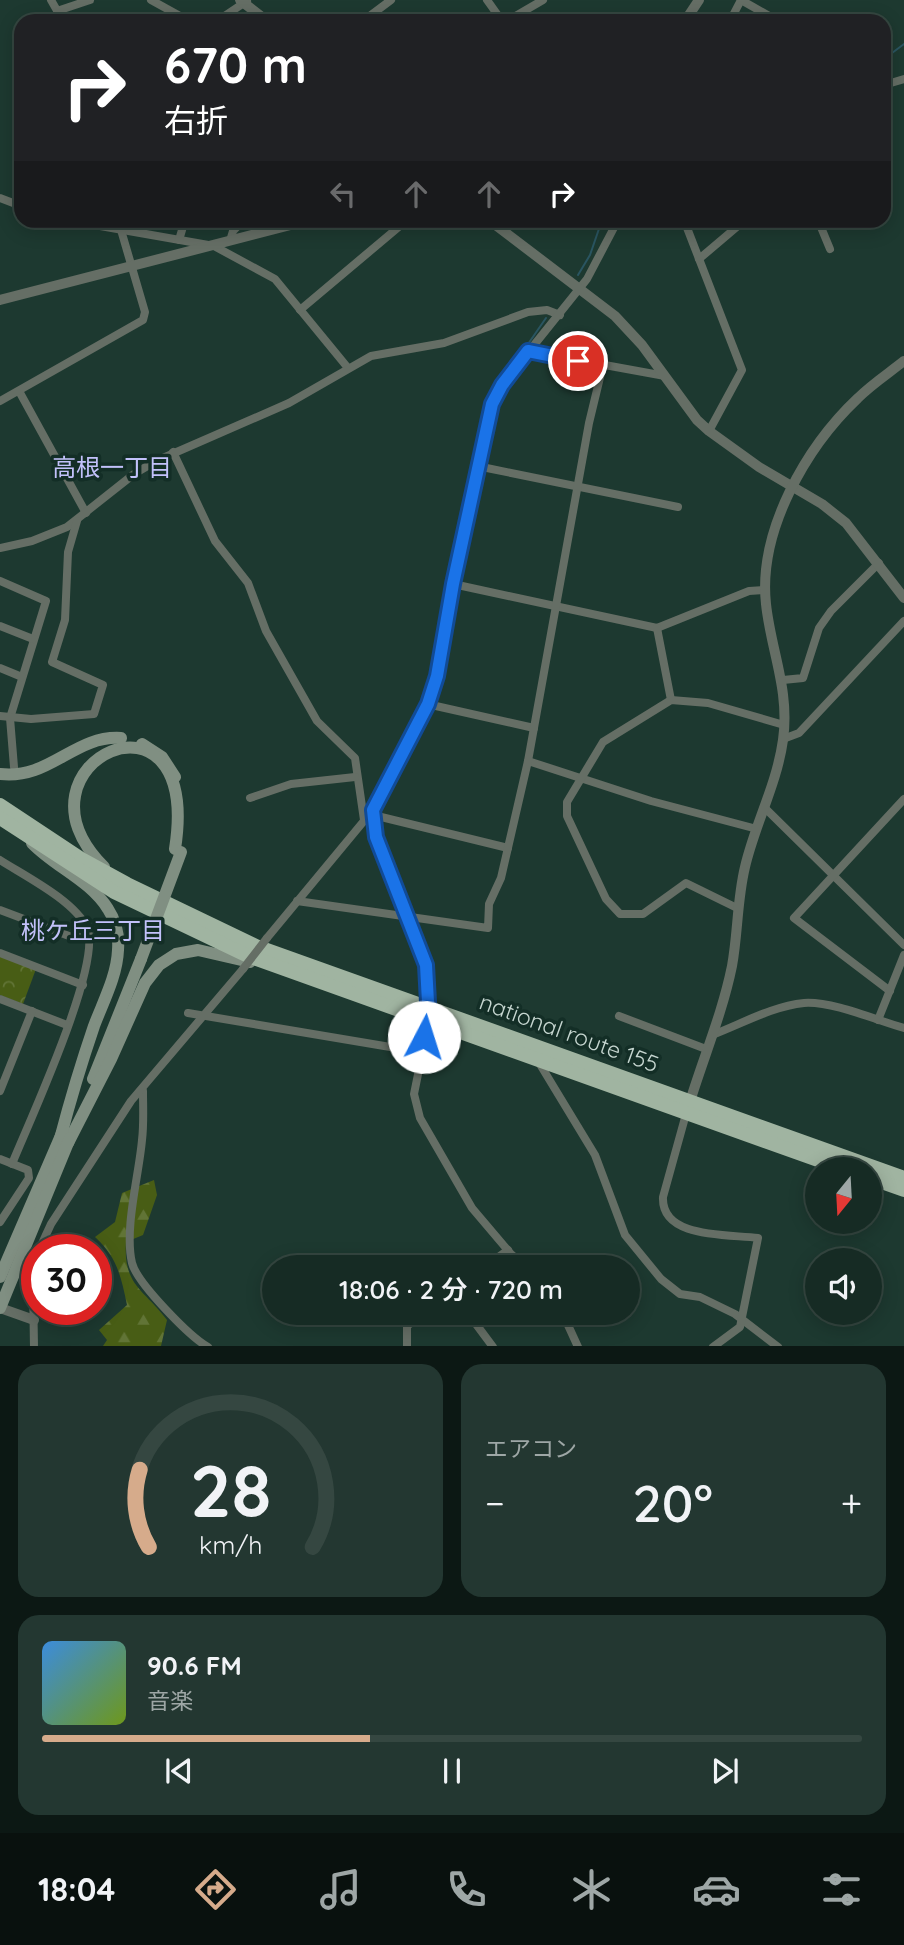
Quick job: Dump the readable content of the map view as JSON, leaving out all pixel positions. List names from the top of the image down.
{
  "streets": {
    "highway": ["national route 155"]
  },
  "districts": ["高根一丁目", "桃ケ丘三丁目"],
  "north": "bottom",
  "page": {
    "turn": ["670 m", "右折"],
    "limit": "30",
    "trip": "18:06 · 2 分 · 720 m",
    "tile": "エアコン",
    "heat": ["−", "20°", "+"],
    "song": ["90.6 FM", "音楽"],
    "tabs": "18:04",
    "gauge": ["28", "km/h"]
  }
}
